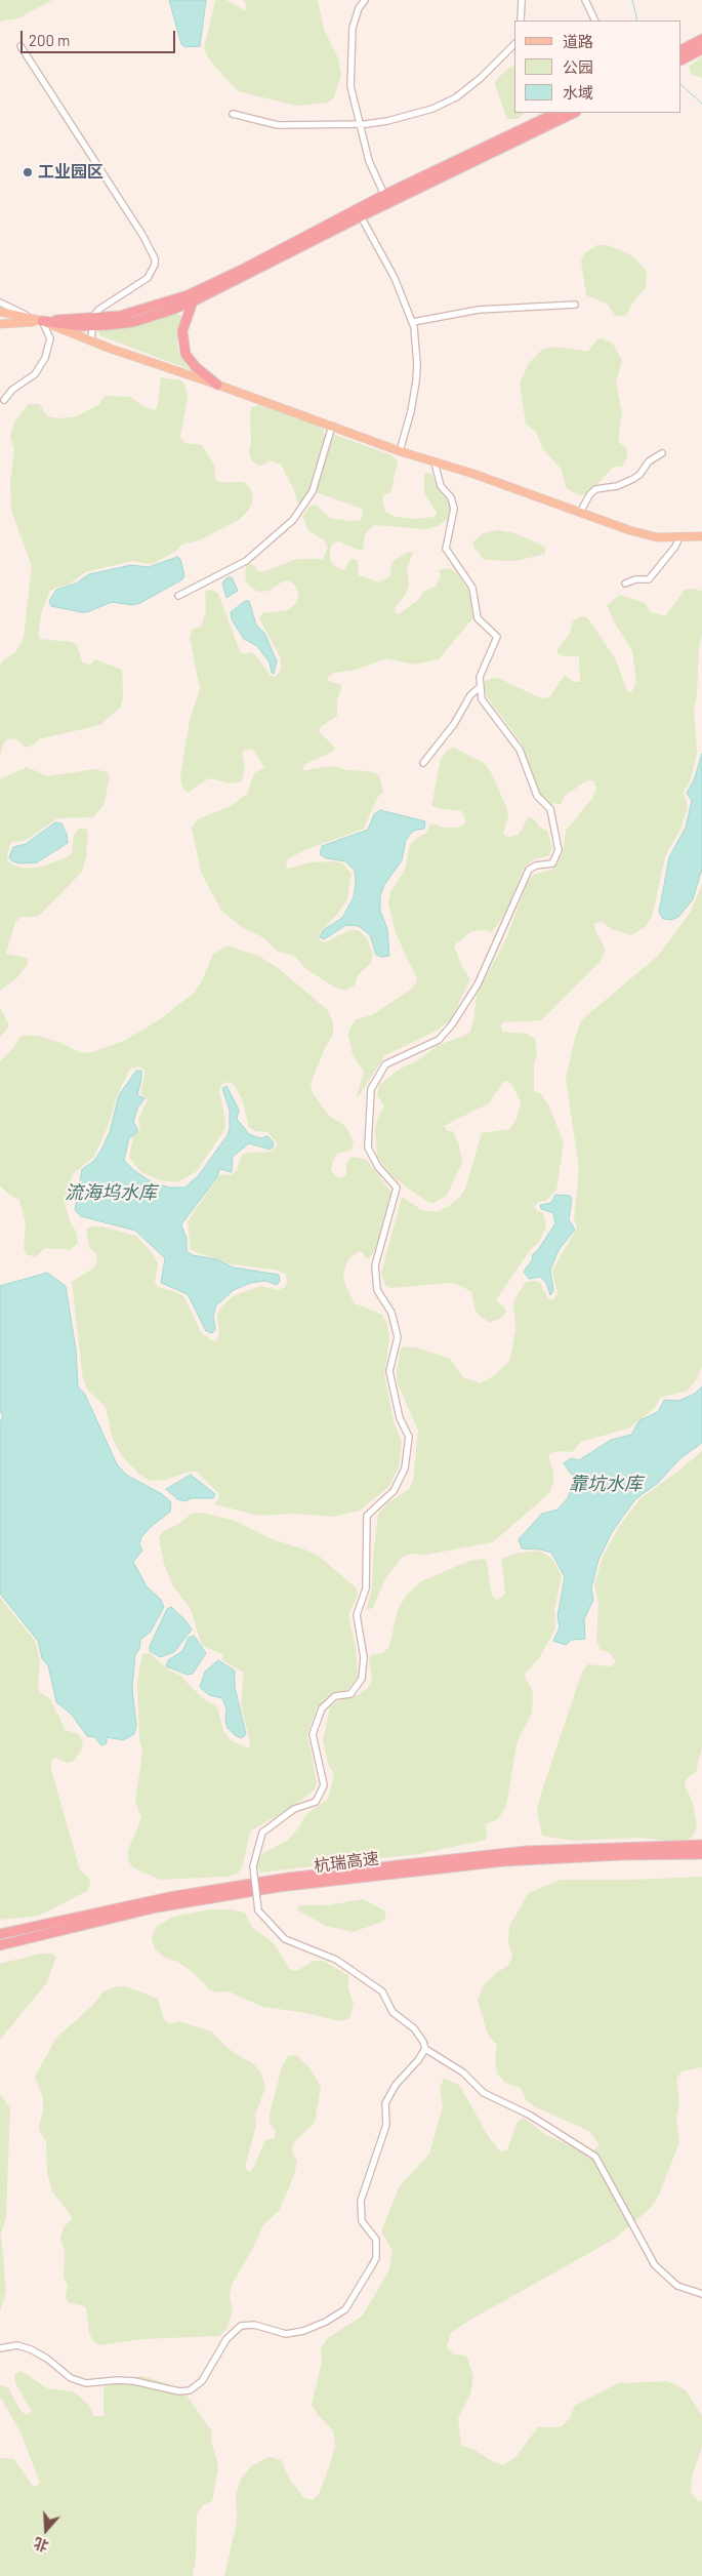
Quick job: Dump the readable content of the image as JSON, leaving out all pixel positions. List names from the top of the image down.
{
  "streets": {
    "highway": ["杭瑞高速"]
  },
  "water": ["流海坞水库", "靠坑水库"],
  "places": ["工业园区"],
  "legend": ["道路", "公园", "水域"],
  "scale_bar": "200 m",
  "north": "bottom"
}
